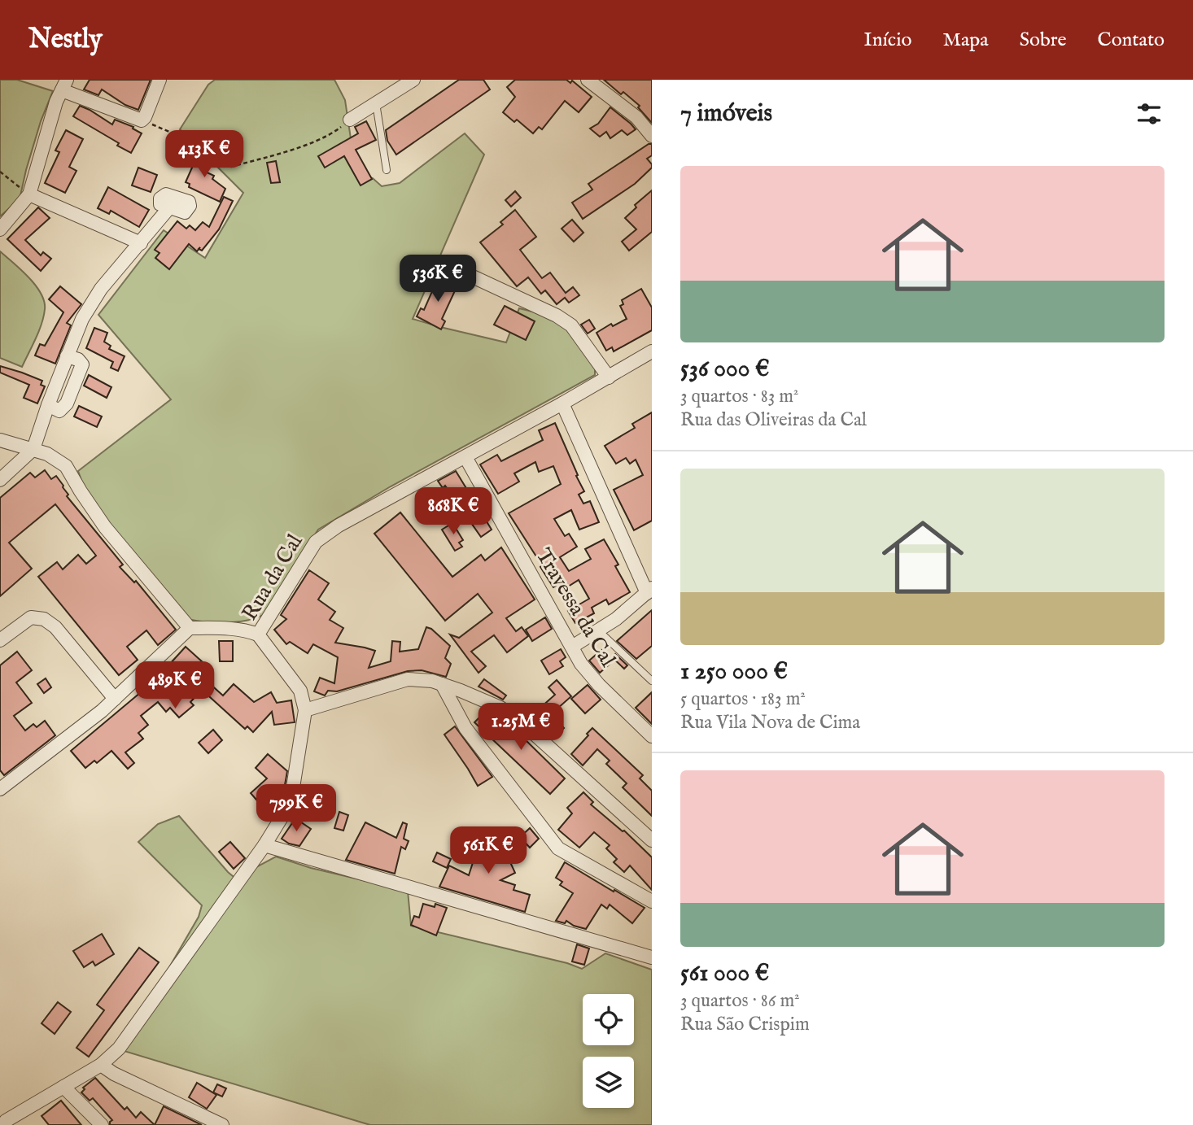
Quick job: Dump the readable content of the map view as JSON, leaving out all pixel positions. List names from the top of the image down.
{
  "streets": {
    "street": ["Rua da Cal", "Travessa da Cal"]
  },
  "crossings": [
    ["Rua da Cal", "Travessa da Cal"]
  ],
  "page": {
    "header": "Nestly",
    "nav": [
      "Início",
      "Mapa",
      "Sobre",
      "Contato"
    ],
    "heading": "7 imóveis",
    "price": [
      "413K €",
      "536K €",
      "868K €",
      "489K €",
      "1.25M €",
      "799K €",
      "561K €"
    ],
    "list": [
      {
        "name": "536 000 €",
        "note": "3 quartos · 83 m² · Rua das Oliveiras da Cal"
      },
      {
        "name": "1 250 000 €",
        "note": "5 quartos · 183 m² · Rua Vila Nova de Cima"
      },
      {
        "name": "561 000 €",
        "note": "3 quartos · 86 m² · Rua São Crispim"
      }
    ]
  }
}
